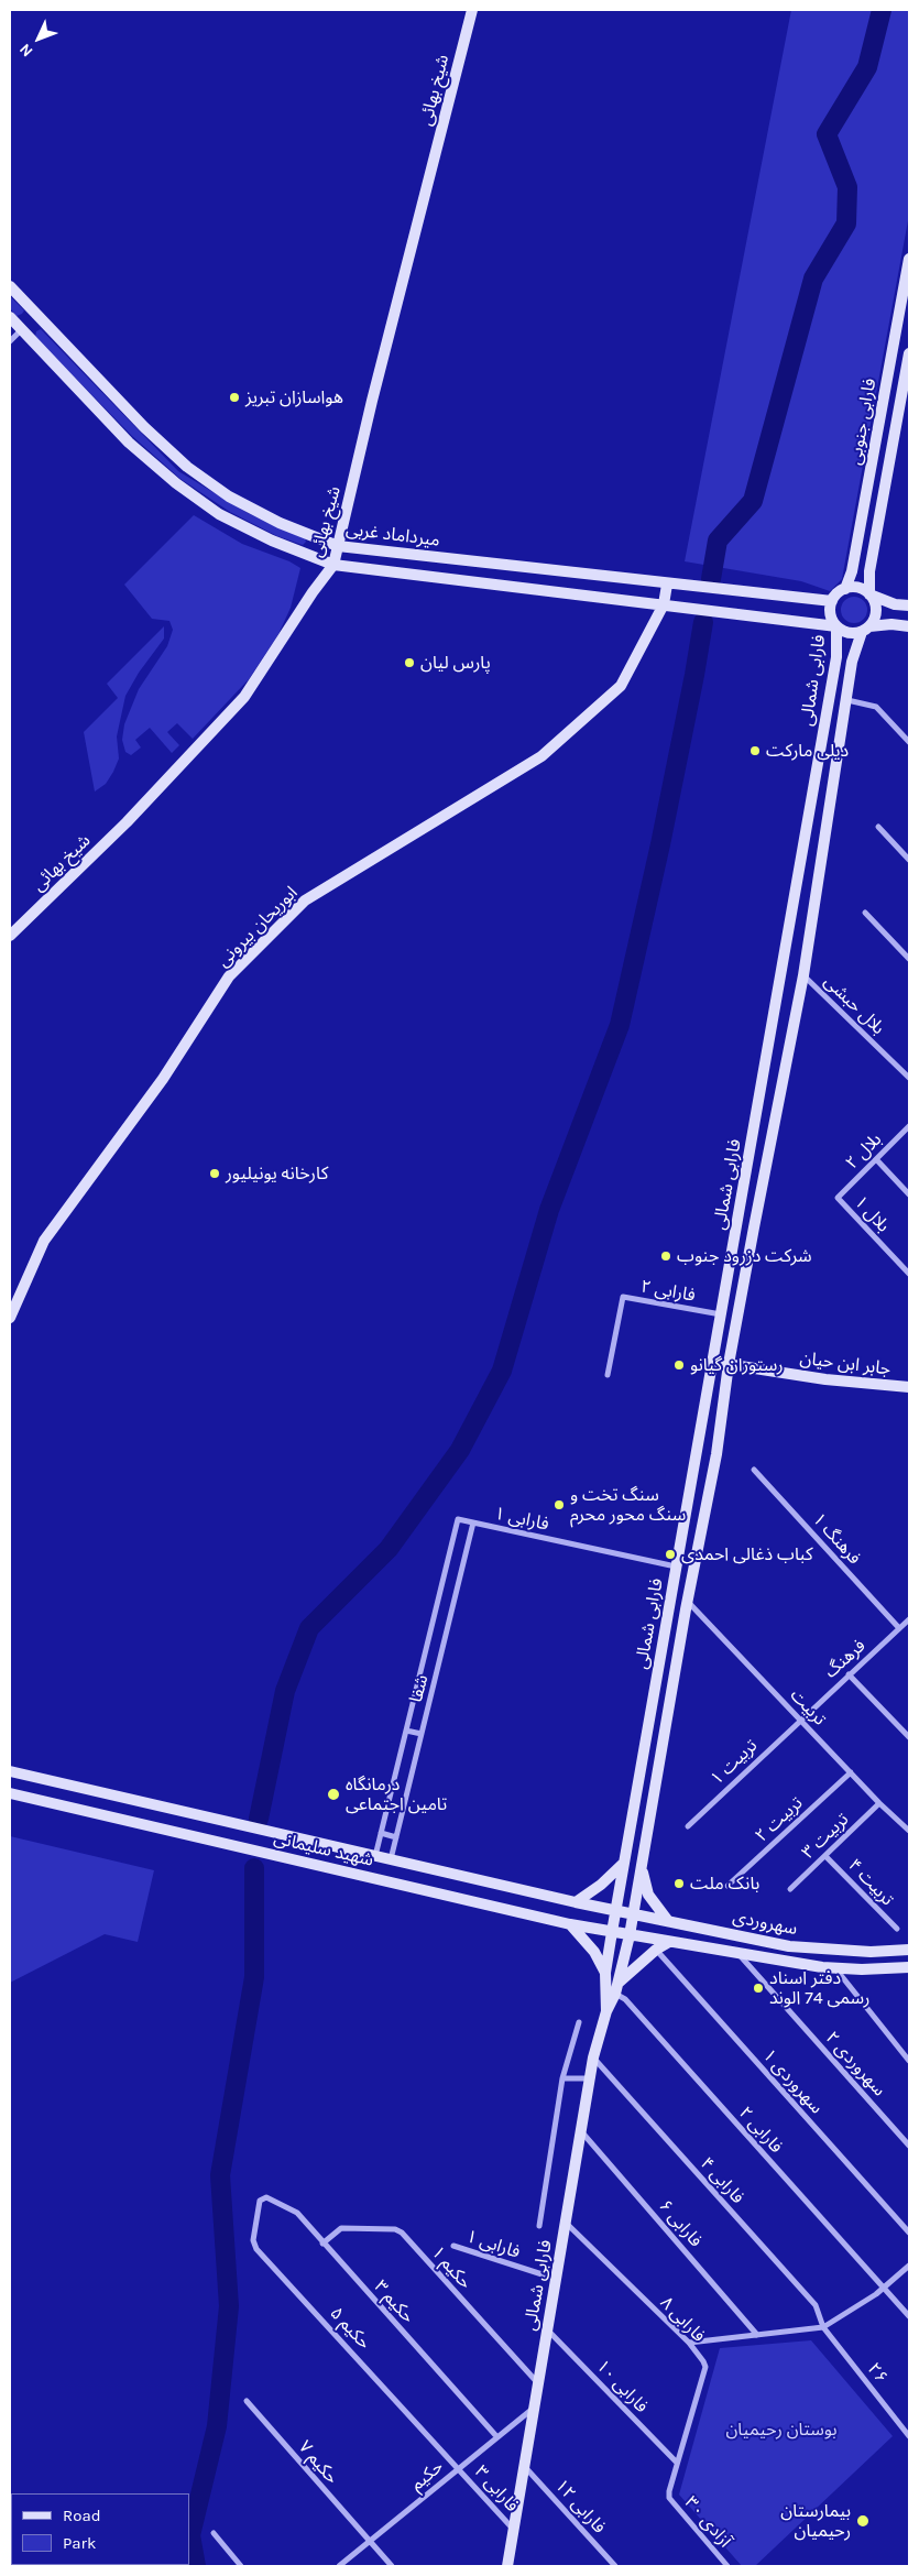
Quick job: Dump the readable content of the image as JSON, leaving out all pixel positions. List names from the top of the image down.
{
  "streets": {
    "street": [
      "شیخ بهائی",
      "فارابی جنوبی",
      "میرداماد غربی",
      "فارابی شمالی",
      "ابوریحان بیرونی",
      "بلال حبشی",
      "بلال ۲",
      "بلال ۱",
      "فارابی ۲",
      "جابر ابن حیان",
      "فارابی ۱",
      "فرهنگ ۱",
      "فرهنگ",
      "شفا",
      "تربیت",
      "تربیت ۱",
      "تربیت ۲",
      "تربیت ۳",
      "شهید سلیمانی",
      "تربیت ۴",
      "سهروردی",
      "سهروردی ۲",
      "سهروردی ۱",
      "فارابی ۴",
      "فارابی ۶",
      "حکیم ۱",
      "حکیم ۳",
      "فارابی ۸",
      "حکیم ۵",
      "۲۶",
      "فارابی ۱۰",
      "حکیم ۷",
      "حکیم",
      "فارابی ۳",
      "فارابی ۱۲",
      "آزادی ۳۰"
    ]
  },
  "crossings": [
    ["شیخ بهائی", "میرداماد غربی"],
    ["فارابی جنوبی", "میرداماد غربی"],
    ["فارابی جنوبی", "فارابی شمالی"],
    ["میرداماد غربی", "فارابی شمالی"],
    ["میرداماد غربی", "ابوریحان بیرونی"],
    ["فارابی شمالی", "بلال حبشی"],
    ["فارابی شمالی", "فارابی ۲"],
    ["فارابی شمالی", "جابر ابن حیان"],
    ["فارابی شمالی", "فارابی ۱"],
    ["فارابی شمالی", "تربیت"],
    ["فارابی شمالی", "شهید سلیمانی"],
    ["فارابی شمالی", "سهروردی"],
    ["فارابی شمالی", "فارابی ۴"],
    ["فارابی شمالی", "فارابی ۶"],
    ["فارابی شمالی", "حکیم ۱"],
    ["فارابی شمالی", "فارابی ۸"],
    ["فارابی شمالی", "فارابی ۱۰"],
    ["فارابی شمالی", "حکیم"],
    ["فارابی شمالی", "فارابی ۳"],
    ["فارابی شمالی", "فارابی ۱۲"],
    ["بلال ۲", "بلال ۱"],
    ["فارابی ۱", "شفا"],
    ["فرهنگ ۱", "فرهنگ"],
    ["فرهنگ", "تربیت"],
    ["فرهنگ", "تربیت ۱"],
    ["شفا", "شهید سلیمانی"],
    ["تربیت", "تربیت ۱"],
    ["تربیت", "تربیت ۲"],
    ["تربیت", "تربیت ۳"],
    ["تربیت ۳", "تربیت ۴"],
    ["شهید سلیمانی", "سهروردی"],
    ["سهروردی", "سهروردی ۲"],
    ["فارابی ۴", "۲۶"],
    ["حکیم ۱", "حکیم ۳"],
    ["حکیم ۳", "حکیم ۵"],
    ["حکیم ۳", "حکیم"],
    ["فارابی ۸", "فارابی ۱۰"],
    ["فارابی ۸", "آزادی ۳۰"],
    ["حکیم ۵", "حکیم"],
    ["حکیم ۵", "فارابی ۳"],
    ["فارابی ۱۰", "آزادی ۳۰"],
    ["حکیم ۷", "حکیم"],
    ["حکیم", "فارابی ۳"]
  ],
  "parks": ["بوستان رحیمیان"],
  "places": [
    "هواسازان تبریز",
    "پارس لیان",
    "دیلی مارکت",
    "کارخانه یونیلیور",
    "شرکت دزرود جنوب",
    "رستوران گیانو",
    "سنگ تخت و سنگ محور محرم",
    "کباب ذغالی احمدی",
    "درمانگاه تامین اجتماعی",
    "بانک ملت",
    "دفتر اسناد رسمی 74 الوند",
    "بیمارستان رحیمیان"
  ],
  "legend": ["Road", "Park"],
  "north": "bottom left"
}
